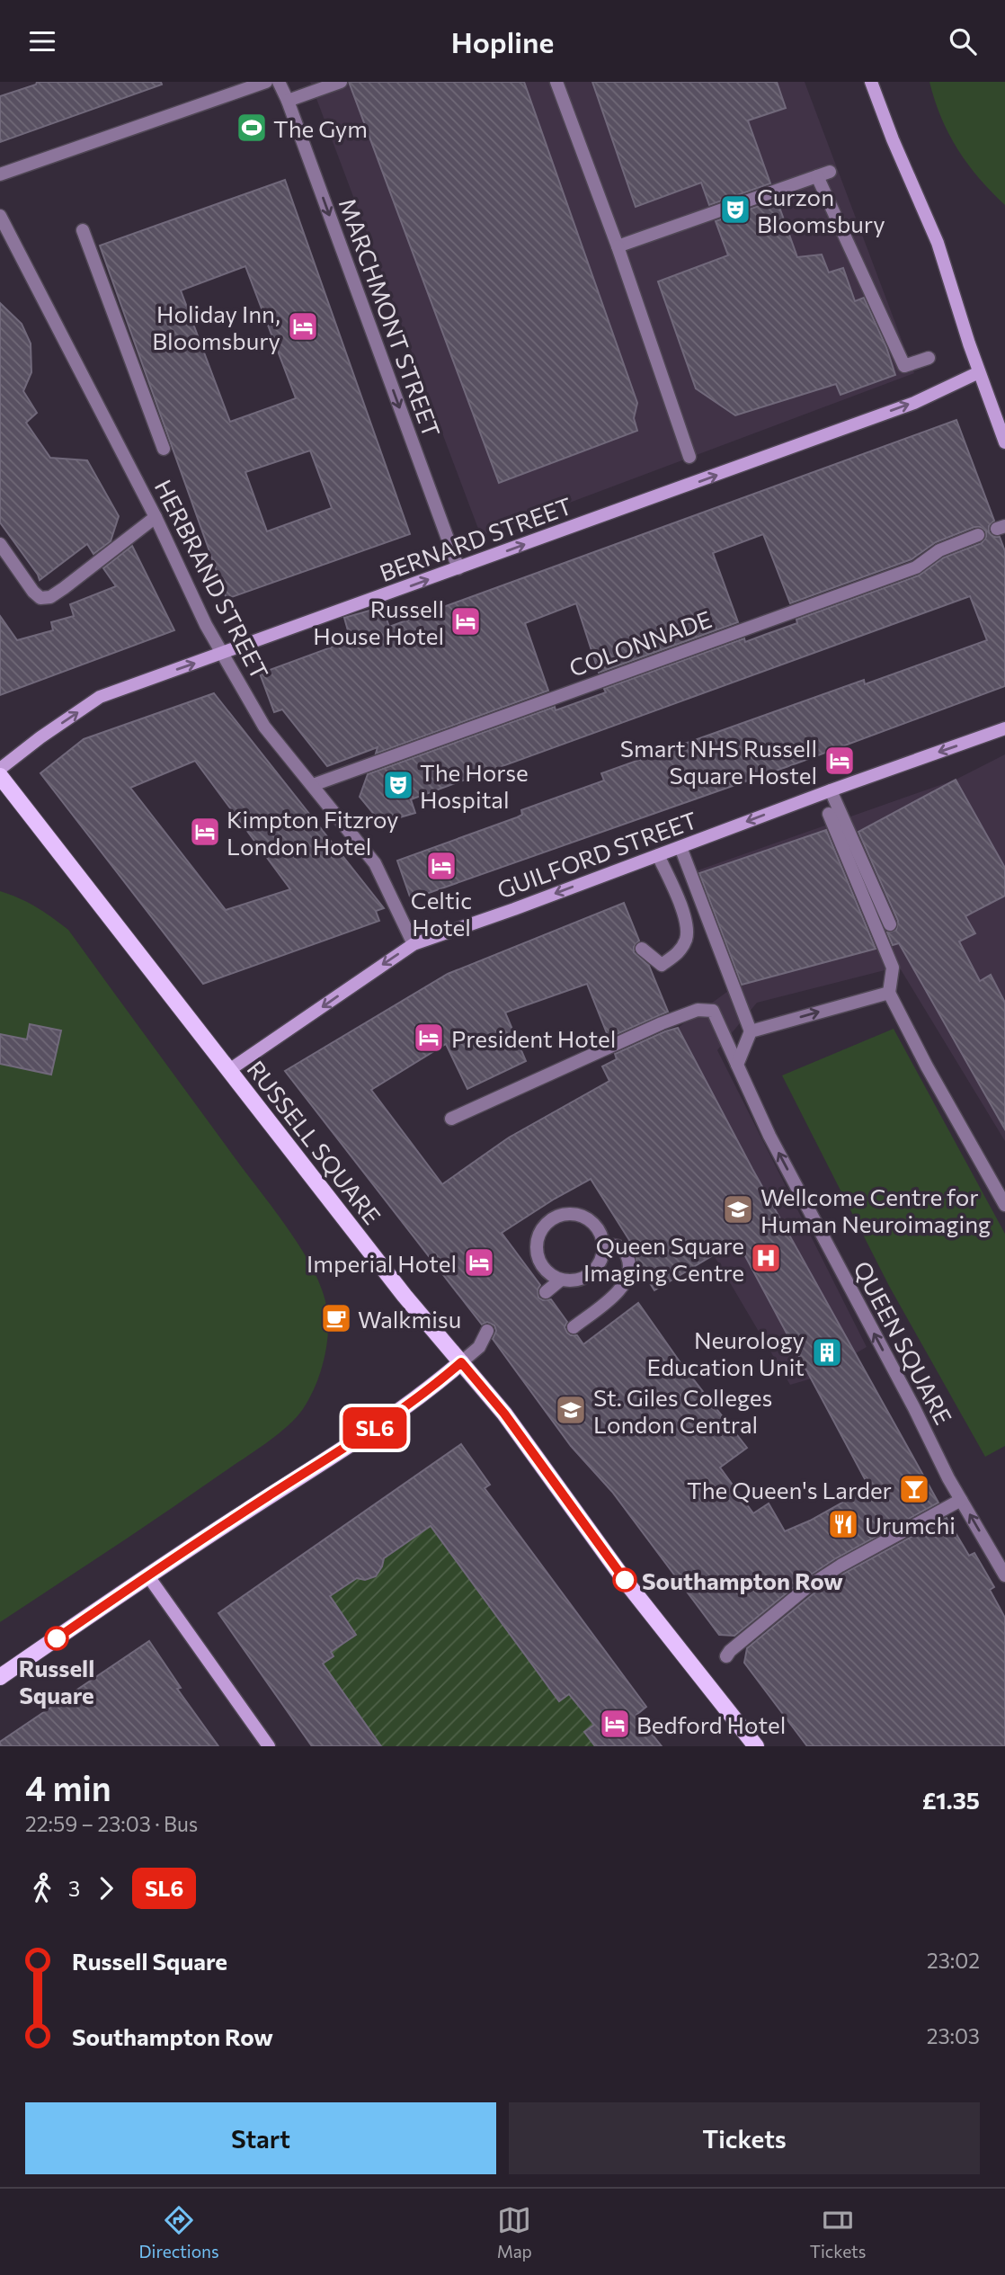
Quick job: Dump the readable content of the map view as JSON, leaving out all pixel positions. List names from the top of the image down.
{
  "streets": {
    "main road": ["BERNARD STREET", "GUILFORD STREET", "RUSSELL SQUARE"],
    "street": [
      "MARCHMONT STREET",
      "HERBRAND STREET",
      "COLONNADE",
      "QUEEN SQUARE"
    ]
  },
  "crossings": [
    ["MARCHMONT STREET", "BERNARD STREET"],
    ["BERNARD STREET", "HERBRAND STREET"],
    ["HERBRAND STREET", "COLONNADE"],
    ["HERBRAND STREET", "GUILFORD STREET"],
    ["GUILFORD STREET", "RUSSELL SQUARE"]
  ],
  "one_way": [
    "MARCHMONT STREET",
    "BERNARD STREET",
    "GUILFORD STREET",
    "QUEEN SQUARE"
  ],
  "places": {
    "sports": ["The Gym"],
    "theatre": ["Curzon Bloomsbury", "The Horse Hospital"],
    "hotel": [
      "Holiday Inn, Bloomsbury",
      "Russell House Hotel",
      "Smart NHS Russell Square Hostel",
      "Kimpton Fitzroy London Hotel",
      "Celtic Hotel",
      "President Hotel",
      "Imperial Hotel",
      "Bedford Hotel"
    ],
    "school or university": ["Wellcome Centre for Human Neuroimaging", "St. Giles Colleges London Central"],
    "hospital": ["Queen Square Imaging Centre"],
    "cafe": ["Walkmisu"],
    "building": ["Neurology Education Unit"],
    "bar": ["The Queen's Larder"],
    "restaurant": ["Urumchi"],
    "other": ["Southampton Row", "Russell Square"]
  },
  "lines": ["bus line SL6"],
  "page": {
    "header": "Hopline",
    "on_map": "SL6",
    "heading": ["4 min", "22:59 – 23:03 · Bus", "£1.35"],
    "legs": ["3", "SL6"],
    "list": [
      {
        "name": "Russell Square",
        "value": "23:02"
      },
      {
        "name": "Southampton Row",
        "value": "23:03"
      }
    ],
    "buttons": ["Start", "Tickets"],
    "tabs": ["Directions", "Map", "Tickets"]
  }
}
